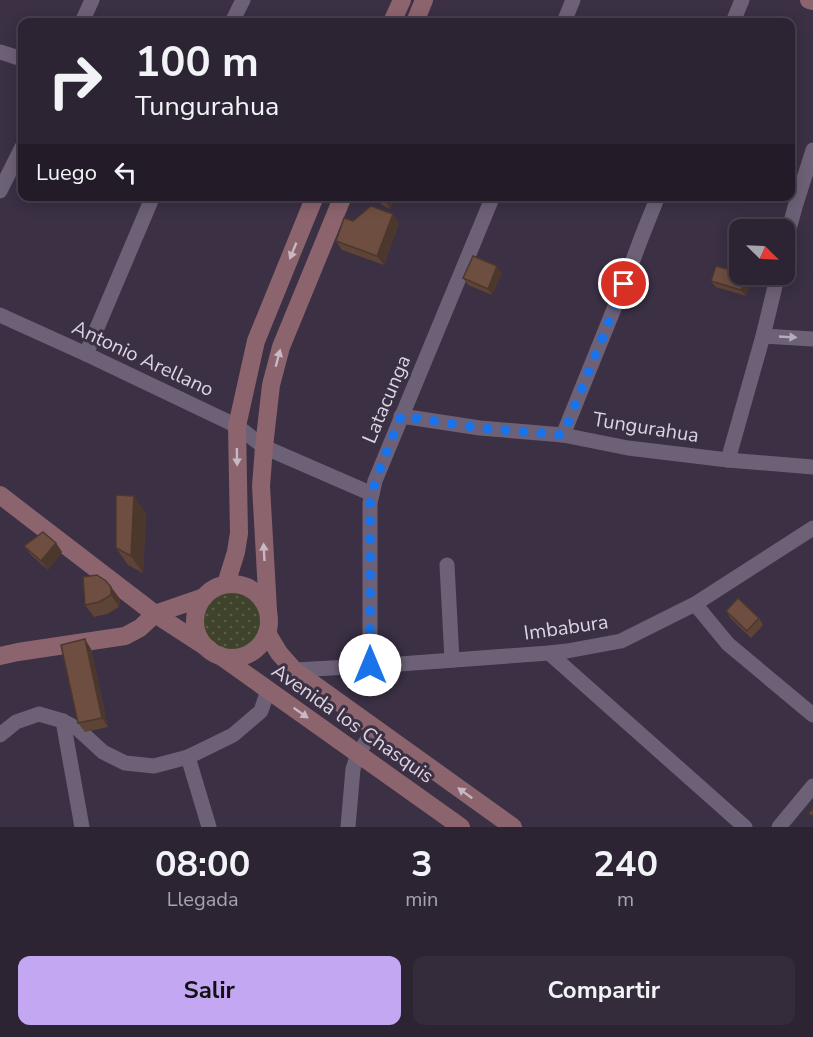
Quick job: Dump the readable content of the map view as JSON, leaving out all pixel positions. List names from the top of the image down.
{
  "streets": {
    "main road": ["Avenida los Chasquis"],
    "street": [
      "Antonio Arellano",
      "Latacunga",
      "Tungurahua",
      "Imbabura"
    ]
  },
  "crossings": [
    ["Antonio Arellano", "Latacunga"],
    ["Latacunga", "Tungurahua"],
    ["Latacunga", "Imbabura"],
    ["Imbabura", "Avenida los Chasquis"]
  ],
  "north": "bottom right",
  "page": {
    "turn": ["100 m", "Tungurahua"],
    "then": "Luego",
    "eta": [
      "08:00",
      "Llegada",
      "3",
      "min",
      "240",
      "m"
    ],
    "buttons": ["Salir", "Compartir"]
  }
}
